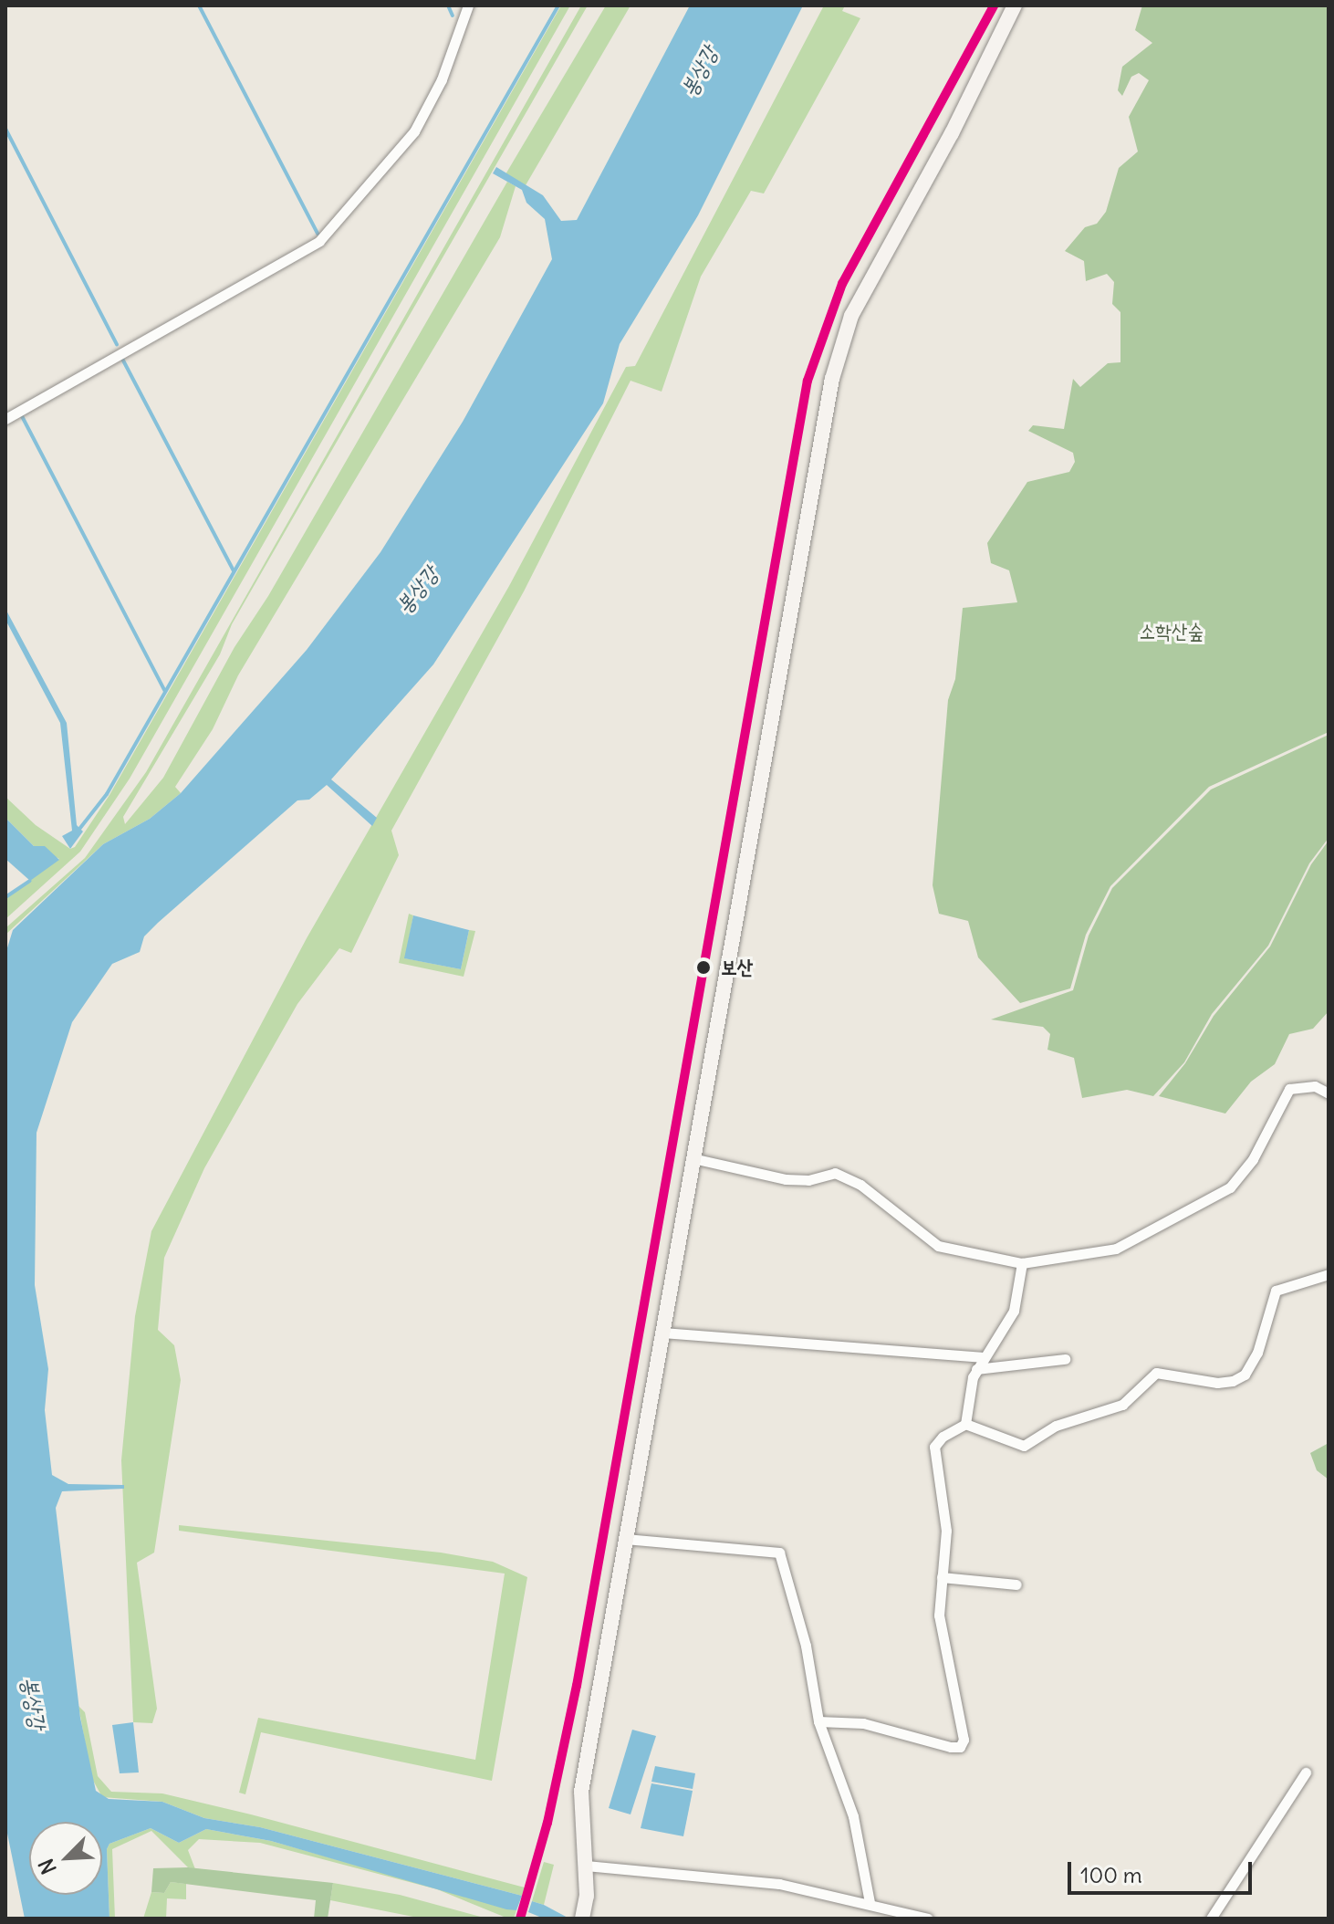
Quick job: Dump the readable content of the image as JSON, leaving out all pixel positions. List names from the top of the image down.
{
  "water": ["봉상강"],
  "parks": ["소학산숲"],
  "places": ["보산"],
  "scale_bar": "100 m",
  "north": "bottom left"
}
